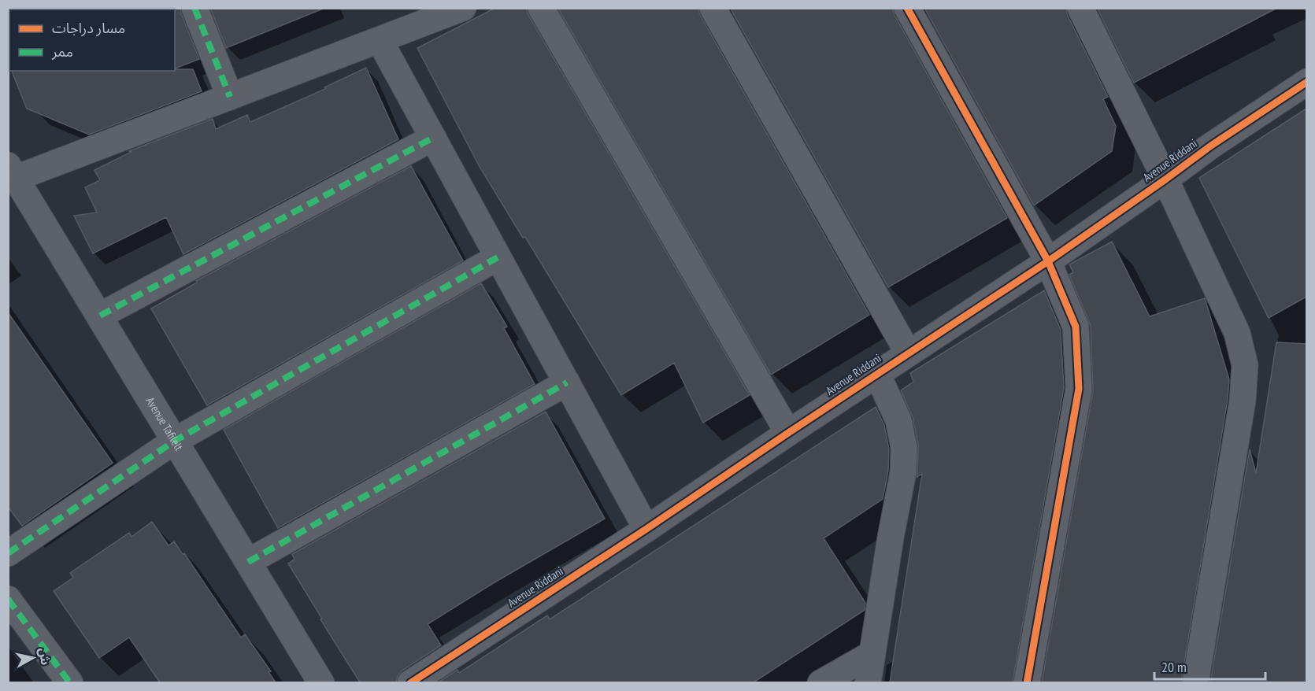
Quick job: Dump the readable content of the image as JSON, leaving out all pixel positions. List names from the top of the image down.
{
  "streets": {
    "street": ["Avenue Riddani", "Avenue Tafilelt"]
  },
  "legend": ["مسار دراجات", "ممر"],
  "scale_bar": "20 m",
  "north": "right"
}
